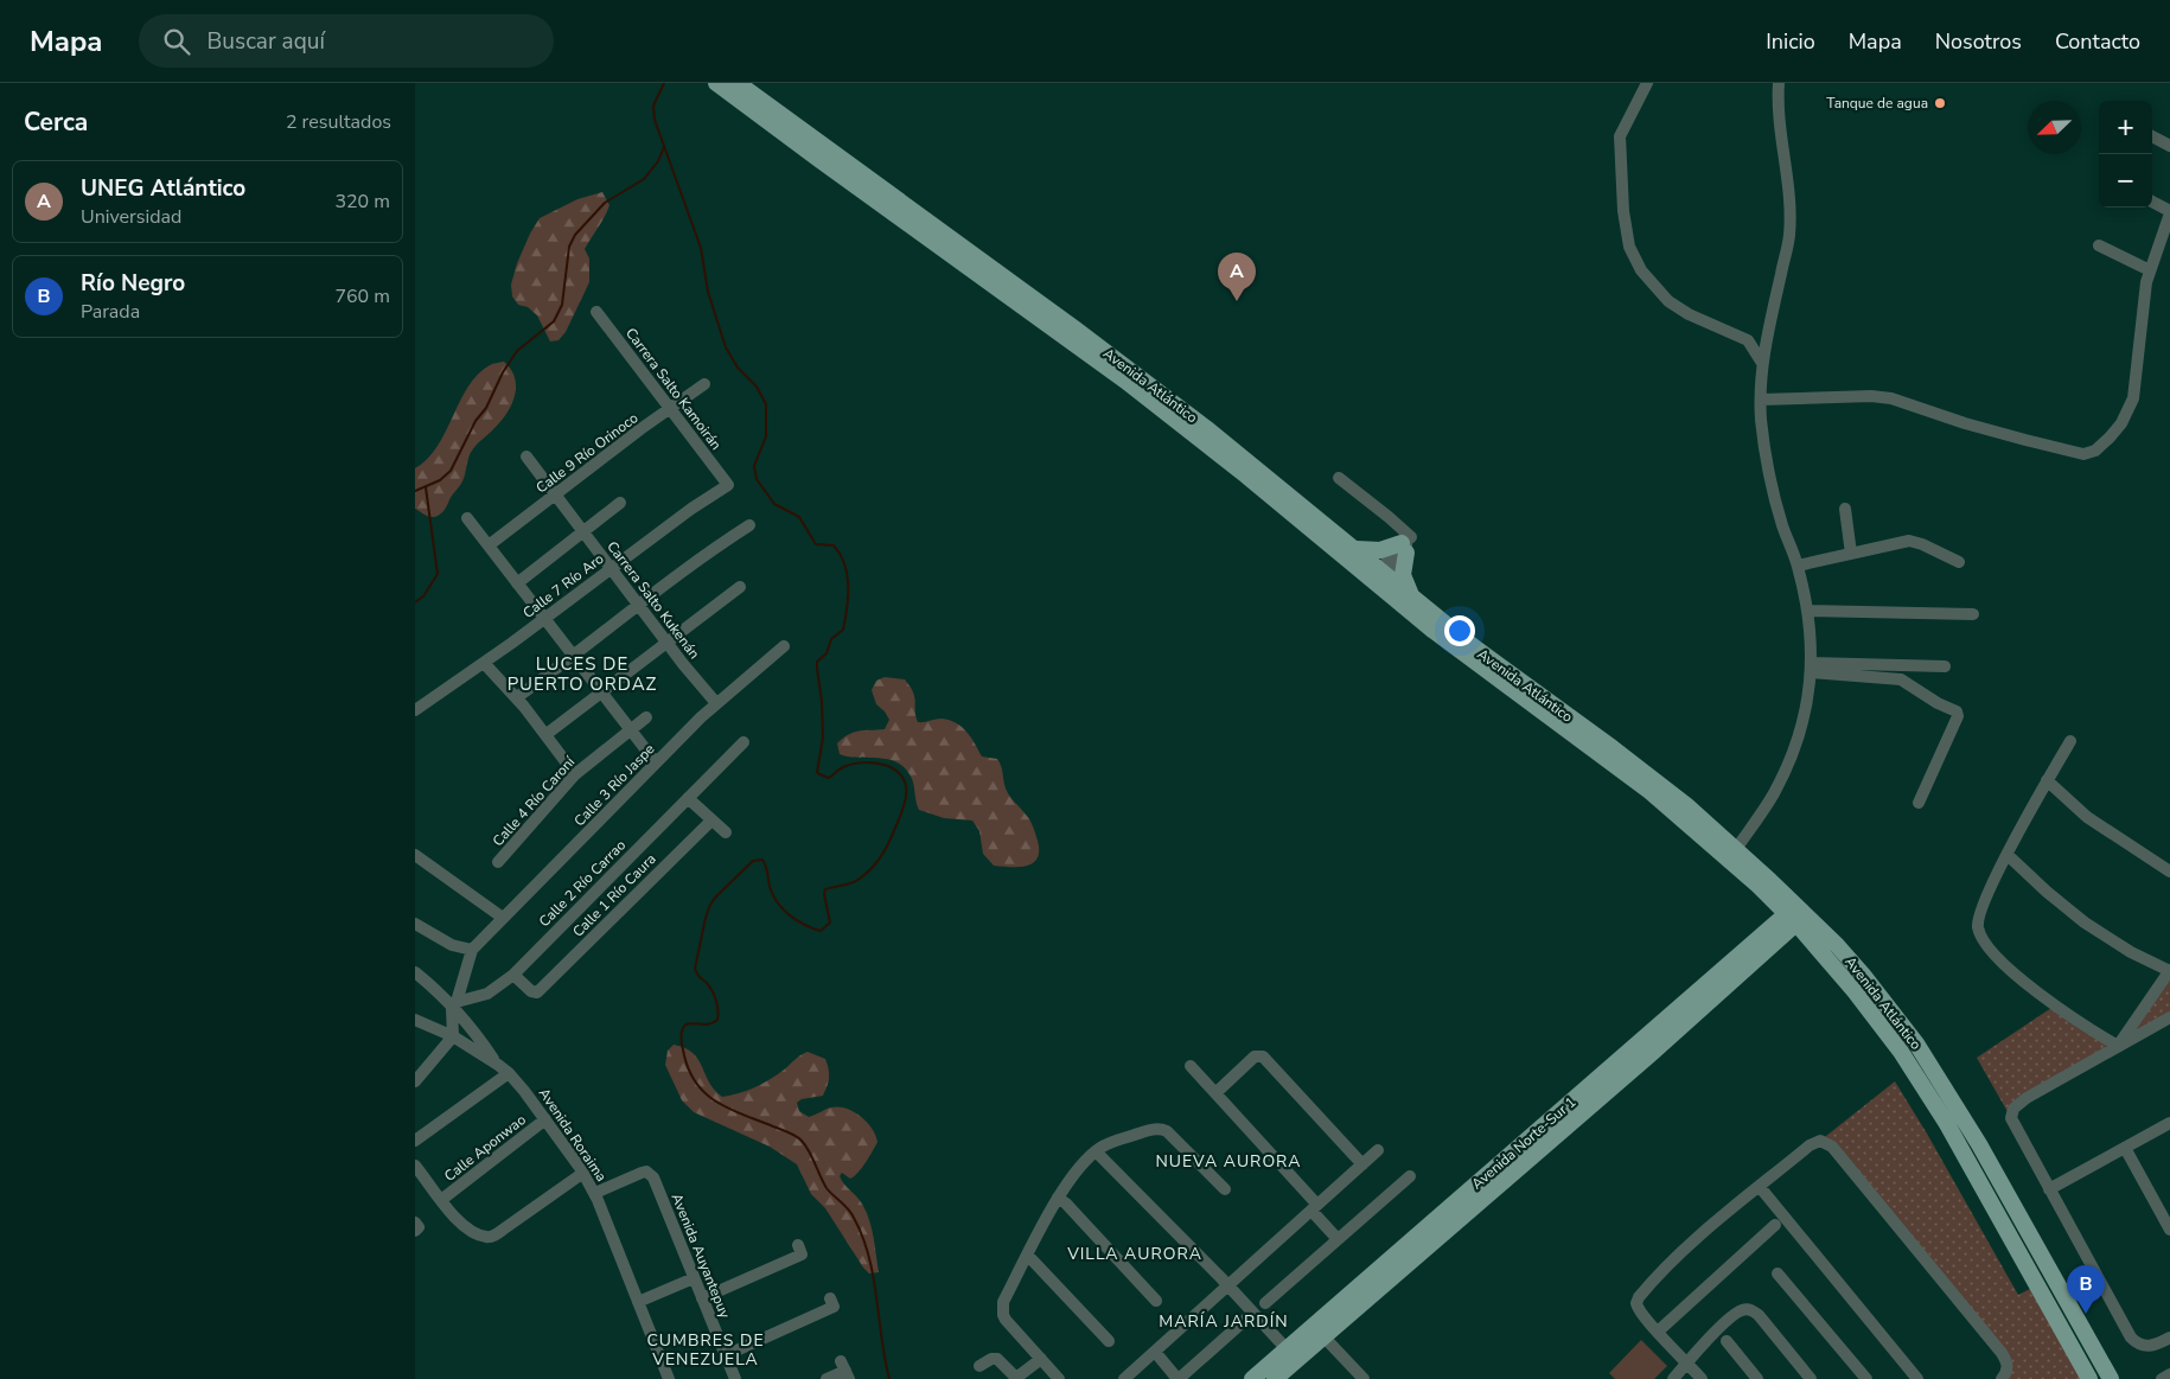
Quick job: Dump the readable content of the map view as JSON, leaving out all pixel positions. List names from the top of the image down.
{
  "streets": {
    "main road": ["Avenida Atlántico", "Avenida Norte-Sur 1"],
    "street": [
      "Carrera Salto Kamoirán",
      "Calle 9 Río Orinoco",
      "Calle 7 Río Aro",
      "Carrera Salto Kukenán",
      "Calle 3 Río Jaspe",
      "Calle 4 Río Caroní",
      "Calle 2 Río Carrao",
      "Calle 1 Río Caura",
      "Avenida Roraima",
      "Calle Aponwao",
      "Avenida Auyantepuy"
    ]
  },
  "crossings": [
    ["Avenida Atlántico", "Avenida Norte-Sur 1"],
    ["Carrera Salto Kamoirán", "Calle 9 Río Orinoco"],
    ["Carrera Salto Kamoirán", "Calle 7 Río Aro"],
    ["Calle 9 Río Orinoco", "Carrera Salto Kukenán"],
    ["Calle 7 Río Aro", "Carrera Salto Kukenán"],
    ["Carrera Salto Kukenán", "Calle 3 Río Jaspe"],
    ["Calle 2 Río Carrao", "Calle 1 Río Caura"],
    ["Avenida Roraima", "Calle Aponwao"],
    ["Avenida Roraima", "Avenida Auyantepuy"]
  ],
  "districts": [
    "LUCES DE PUERTO ORDAZ",
    "NUEVA AURORA",
    "VILLA AURORA",
    "MARÍA JARDÍN",
    "CUMBRES DE VENEZUELA"
  ],
  "places": ["Tanque de agua"],
  "north": "bottom left",
  "page": {
    "header": "Mapa",
    "search": "Buscar aquí",
    "nav": [
      "Inicio",
      "Mapa",
      "Nosotros",
      "Contacto"
    ],
    "heading": ["Cerca", "2 resultados"],
    "map_buttons": ["+", "−"],
    "list": [
      {
        "mark": "A",
        "name": "UNEG Atlántico",
        "note": "Universidad",
        "value": "320 m"
      },
      {
        "mark": "B",
        "name": "Río Negro",
        "note": "Parada",
        "value": "760 m"
      }
    ],
    "pins": ["A", "B"]
  }
}
